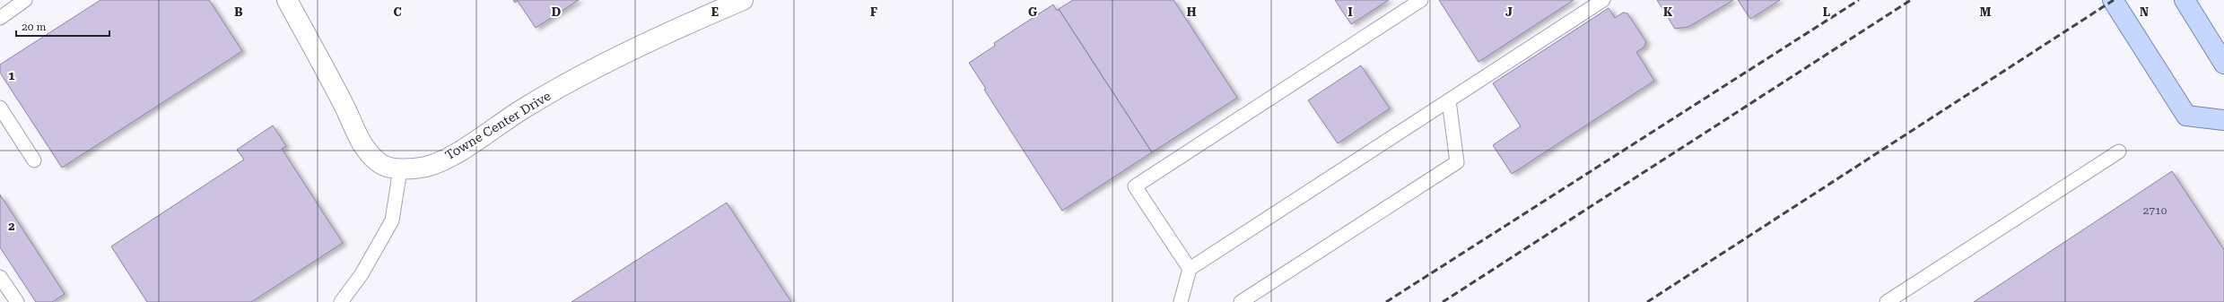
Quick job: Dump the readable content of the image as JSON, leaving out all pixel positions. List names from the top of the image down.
{
  "streets": {
    "street": ["Towne Center Drive"]
  },
  "house_numbers": ["2710"],
  "scale_bar": "20 m",
  "grid": {
    "columns": [
      "B",
      "C",
      "D",
      "E",
      "F",
      "G",
      "H",
      "I",
      "J",
      "K",
      "L",
      "M",
      "N"
    ],
    "rows": ["1", "2"]
  }
}
